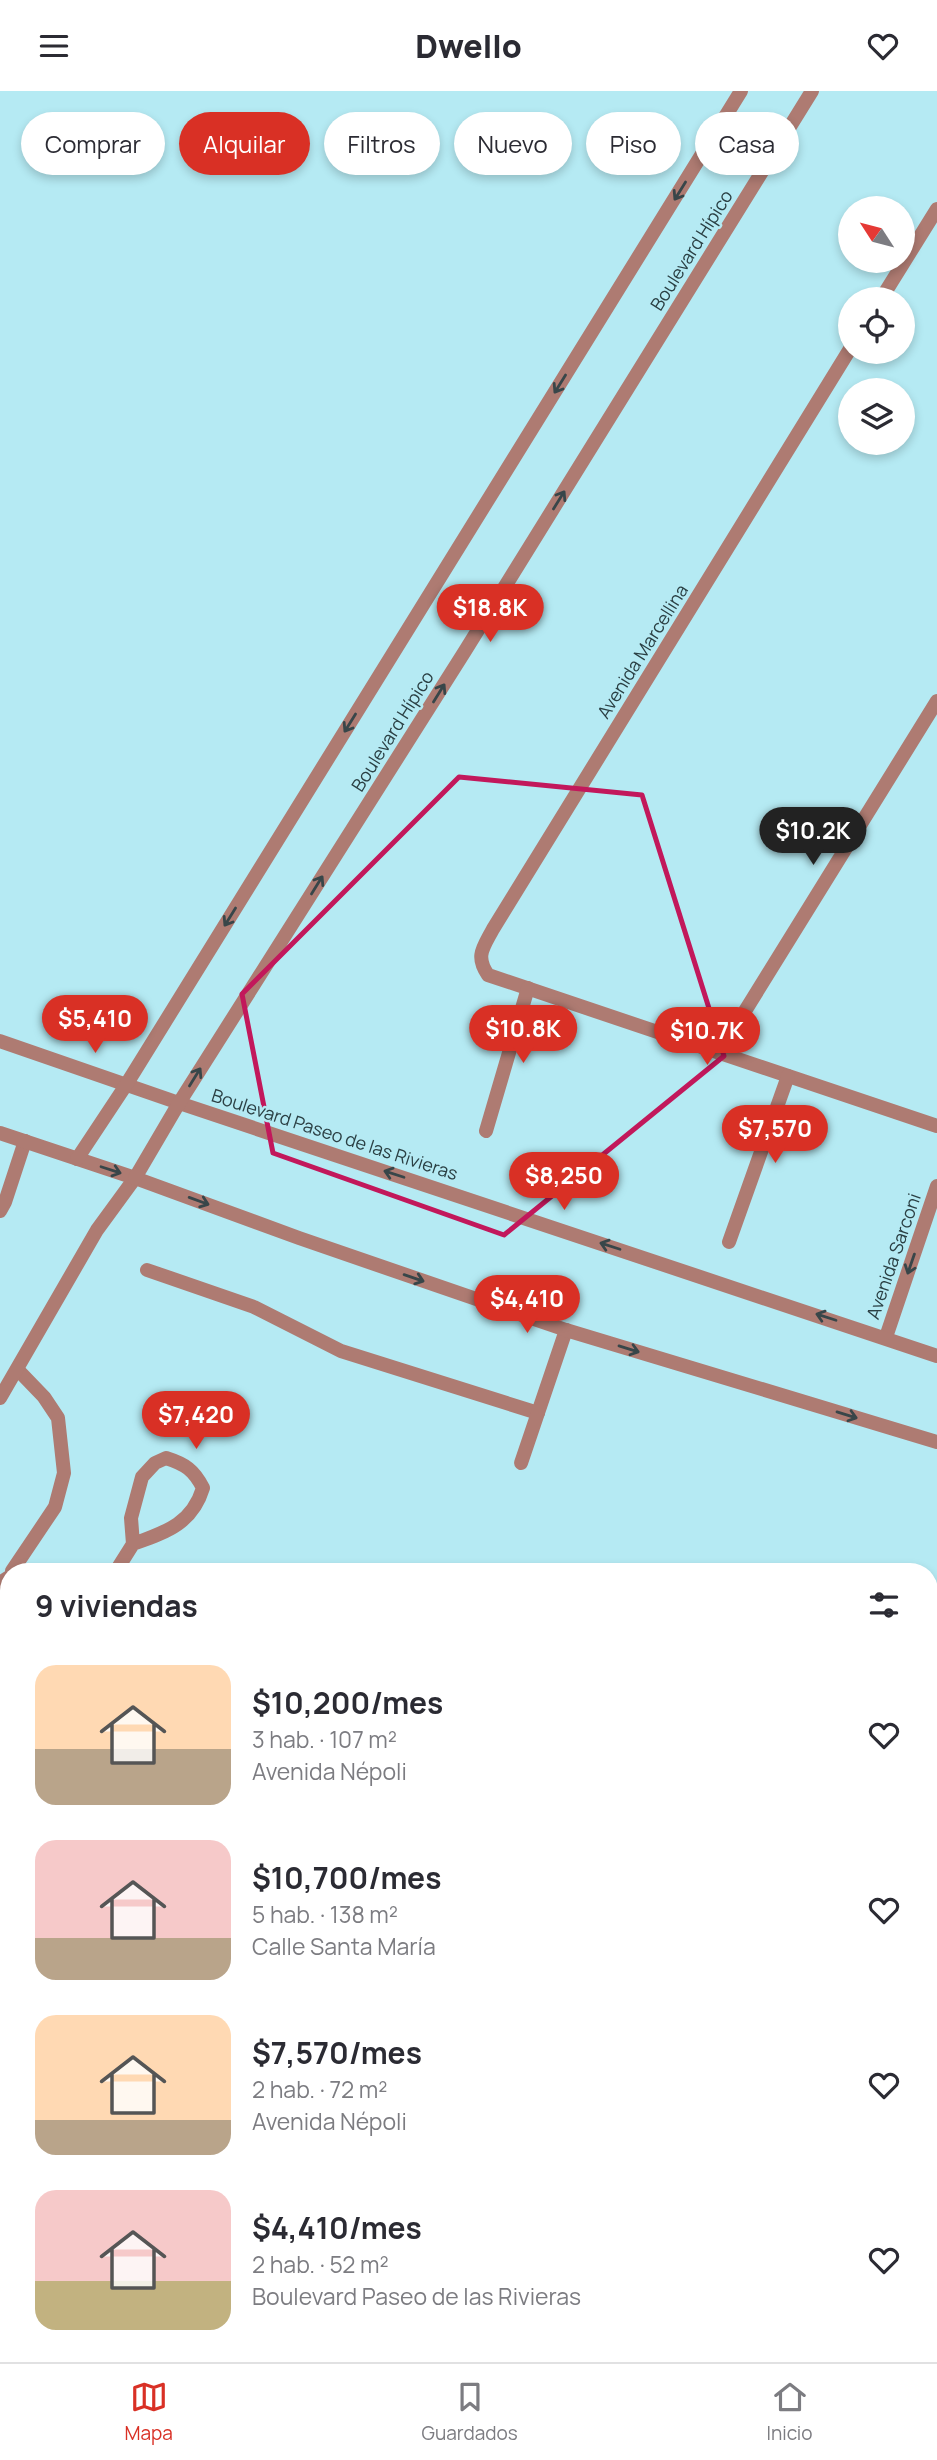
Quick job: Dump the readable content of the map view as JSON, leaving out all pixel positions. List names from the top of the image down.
{
  "streets": {
    "street": [
      "Boulevard Hípico",
      "Avenida Marcellina",
      "Boulevard Paseo de las Rivieras",
      "Avenida Sarconi"
    ]
  },
  "crossings": [
    ["Boulevard Hípico", "Boulevard Paseo de las Rivieras"],
    ["Boulevard Paseo de las Rivieras", "Avenida Sarconi"]
  ],
  "one_way": ["Avenida Sarconi"],
  "north": "top left",
  "page": {
    "header": "Dwello",
    "chip": [
      "Comprar",
      "Alquilar",
      "Filtros",
      "Nuevo",
      "Piso",
      "Casa"
    ],
    "price": [
      "$18.8K",
      "$10.2K",
      "$5,410",
      "$10.8K",
      "$10.7K",
      "$7,570",
      "$8,250",
      "$4,410",
      "$7,420"
    ],
    "heading": "9 viviendas",
    "list": [
      {
        "name": "$10,200/mes",
        "note": "3 hab. · 107 m² · Avenida Népoli"
      },
      {
        "name": "$10,700/mes",
        "note": "5 hab. · 138 m² · Calle Santa María"
      },
      {
        "name": "$7,570/mes",
        "note": "2 hab. · 72 m² · Avenida Népoli"
      },
      {
        "name": "$4,410/mes",
        "note": "2 hab. · 52 m² · Boulevard Paseo de las Rivieras"
      }
    ],
    "tabs": ["Mapa", "Guardados", "Inicio"]
  }
}
